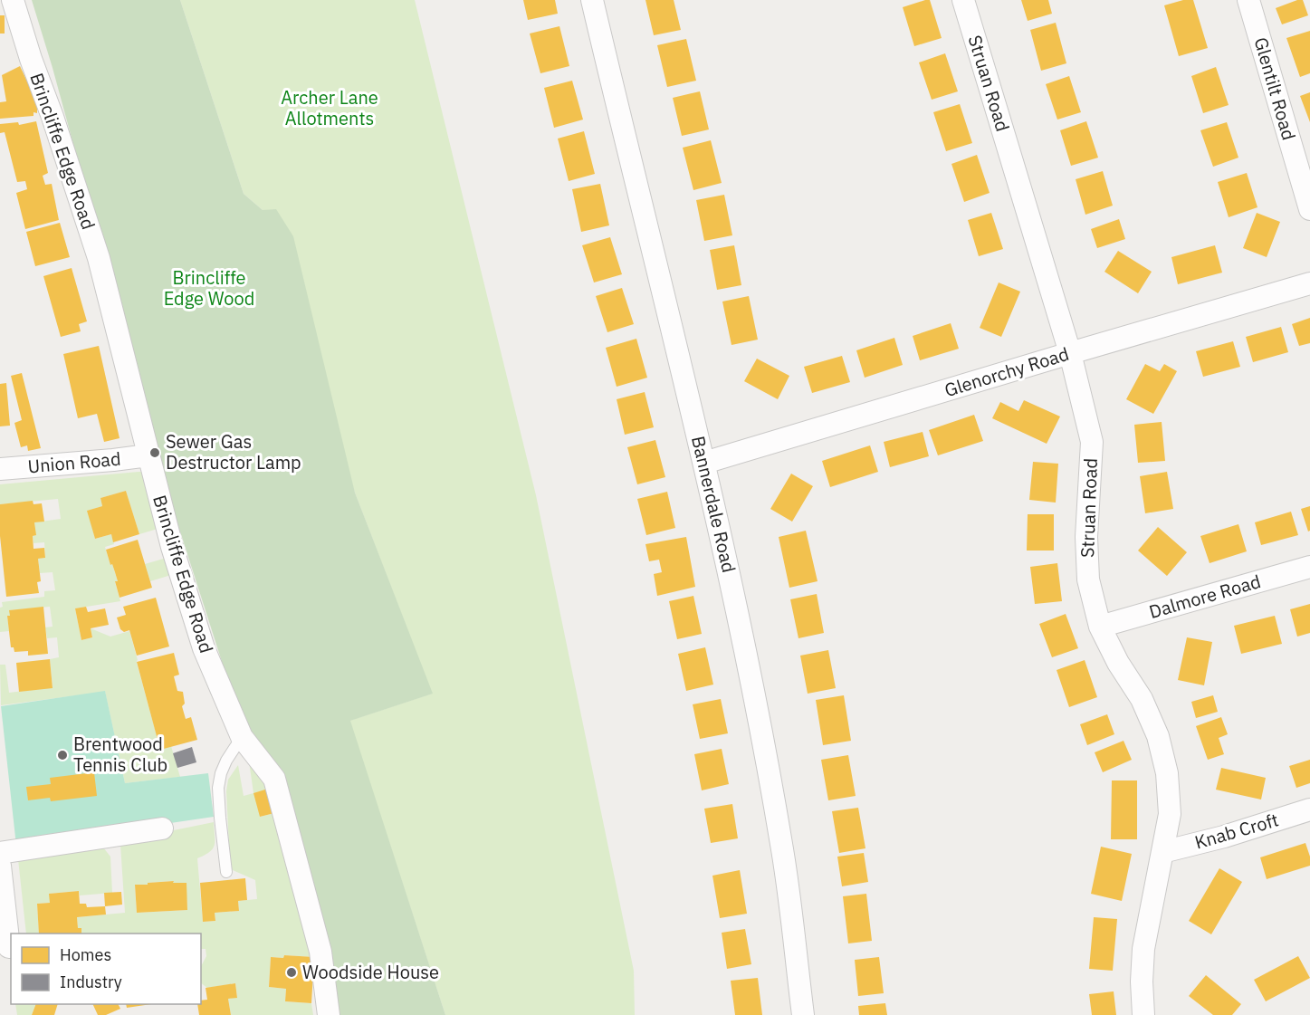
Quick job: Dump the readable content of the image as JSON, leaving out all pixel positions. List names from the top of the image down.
{
  "streets": {
    "street": [
      "Struan Road",
      "Glentilt Road",
      "Brincliffe Edge Road",
      "Glenorchy Road",
      "Union Road",
      "Bannerdale Road",
      "Dalmore Road",
      "Knab Croft"
    ]
  },
  "crossings": [
    ["Struan Road", "Glenorchy Road"],
    ["Struan Road", "Dalmore Road"],
    ["Struan Road", "Knab Croft"],
    ["Brincliffe Edge Road", "Union Road"],
    ["Glenorchy Road", "Bannerdale Road"]
  ],
  "parks": ["Archer Lane Allotments", "Brincliffe Edge Wood"],
  "places": ["Sewer Gas Destructor Lamp", "Brentwood Tennis Club", "Woodside House"],
  "legend": ["Homes", "Industry"]
}
